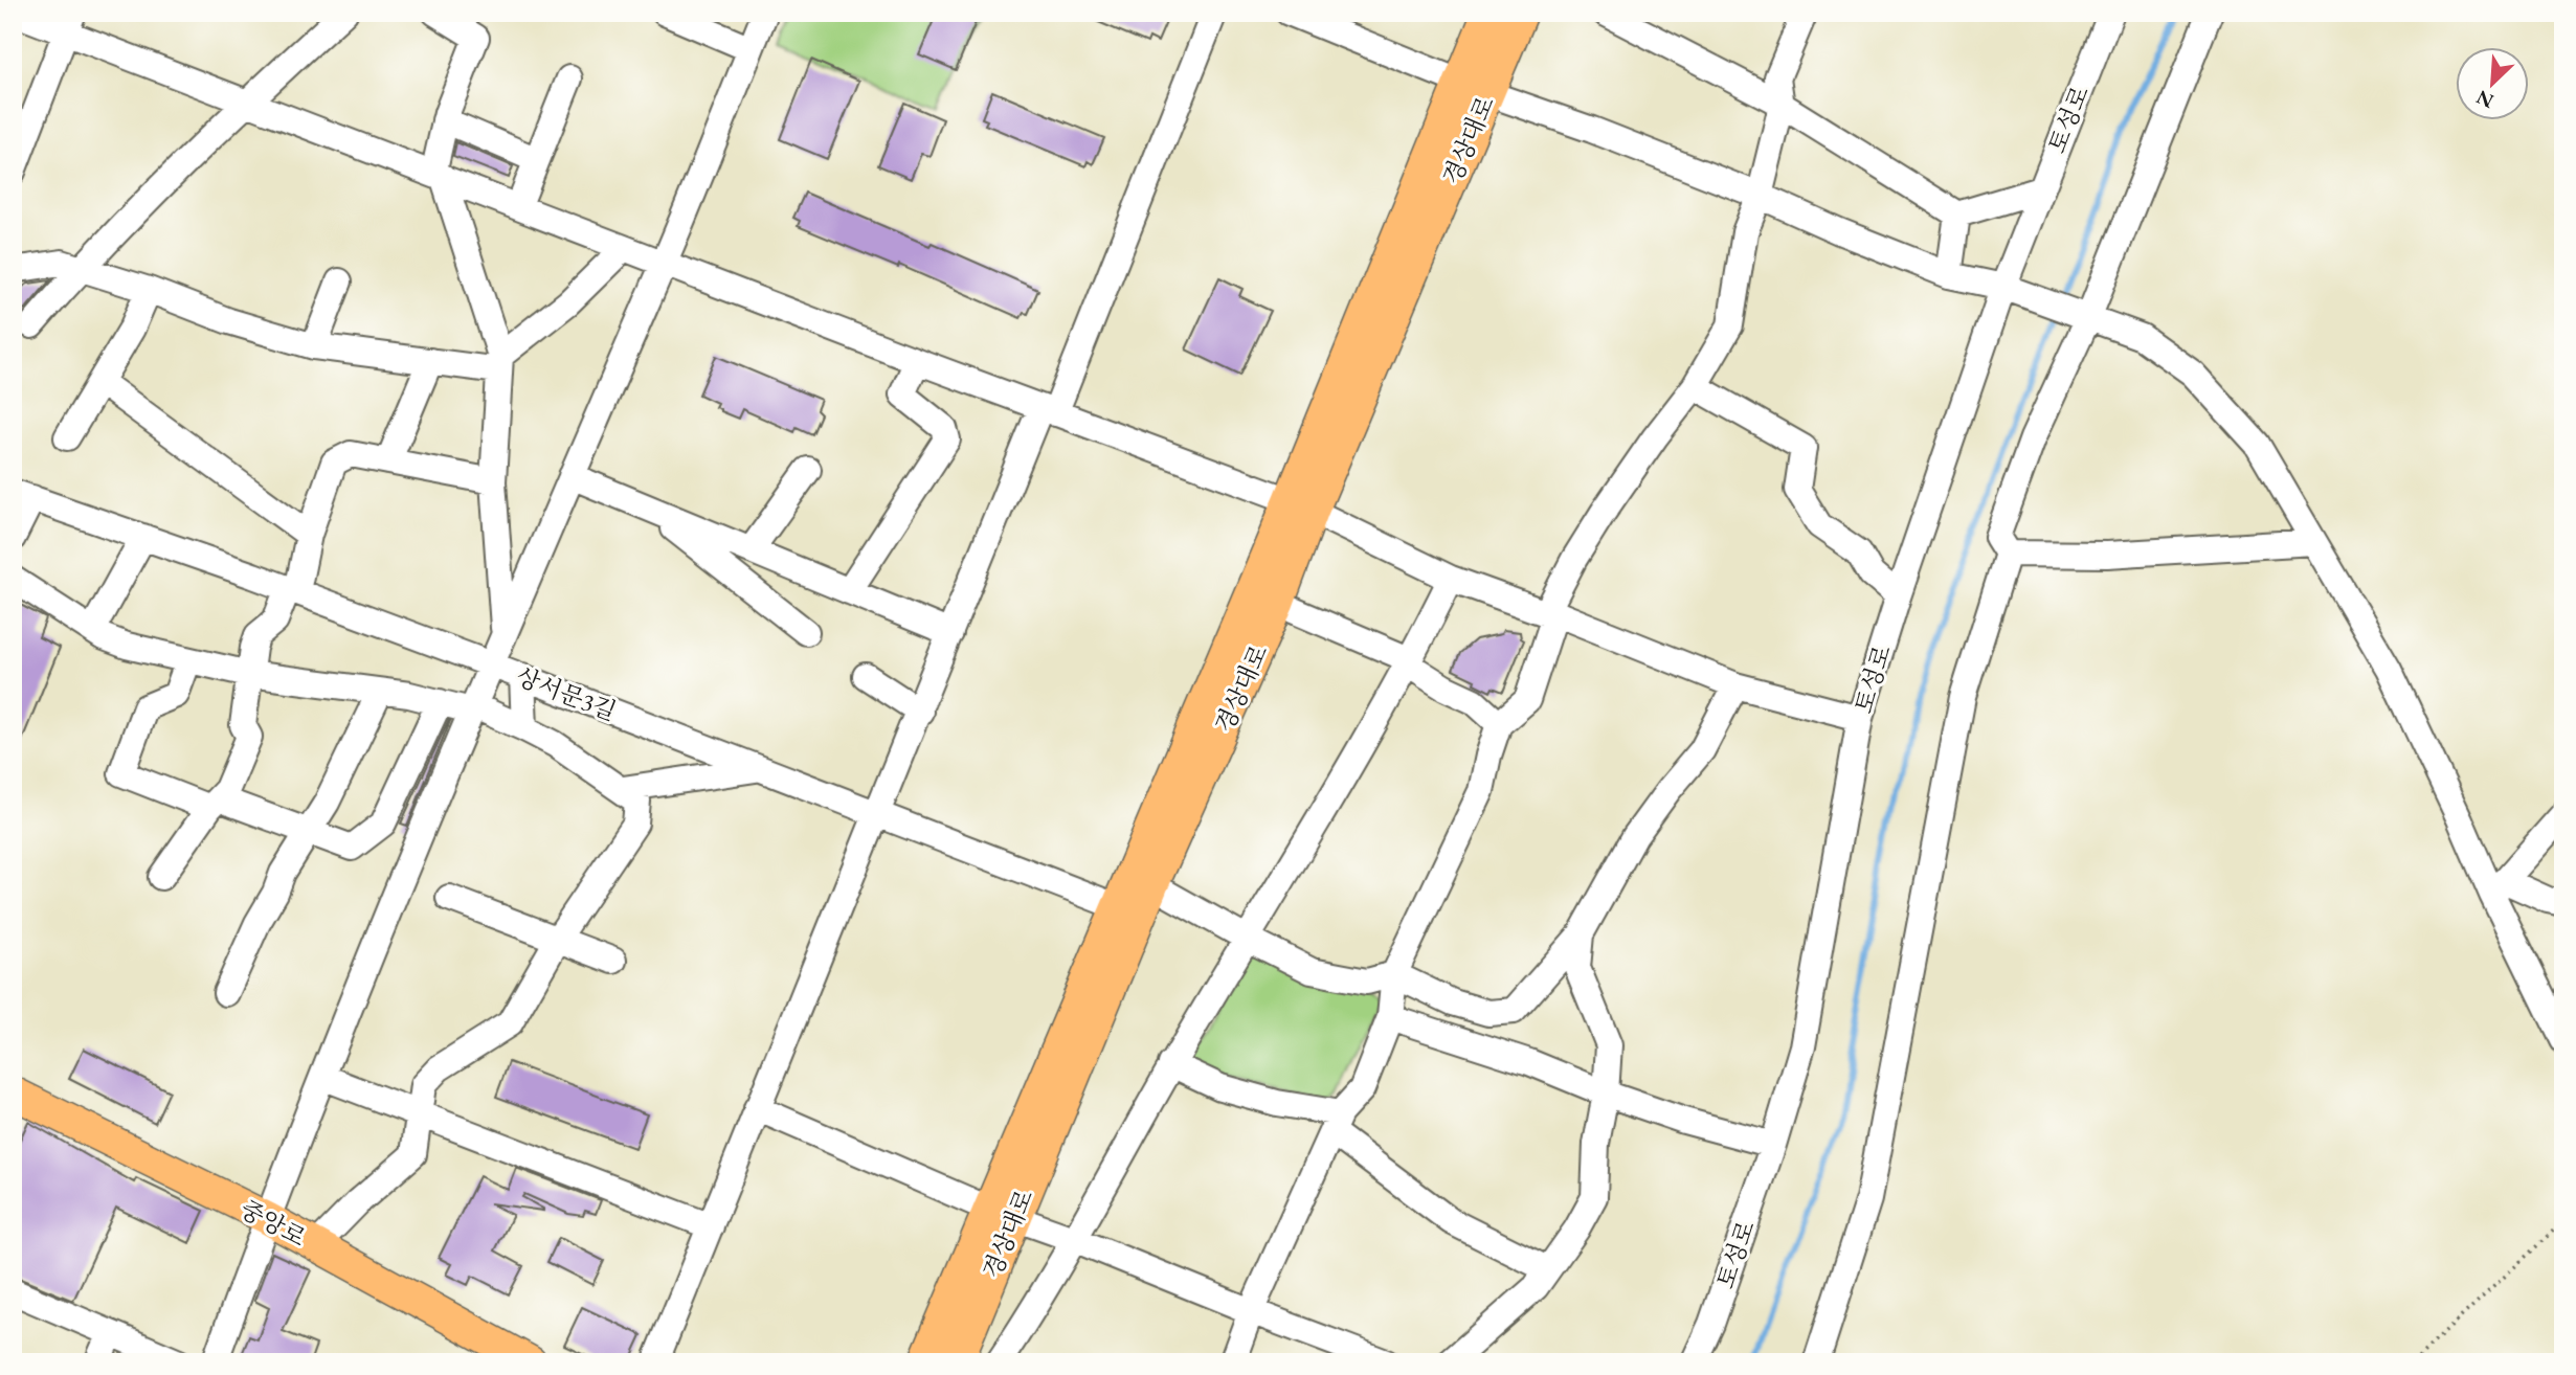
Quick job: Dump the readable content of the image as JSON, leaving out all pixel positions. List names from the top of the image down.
{
  "streets": {
    "main road": ["경상대로", "중앙로"],
    "street": ["토성로", "상서문3길"]
  },
  "crossings": [
    ["경상대로", "상서문3길"]
  ],
  "north": "bottom left"
}
